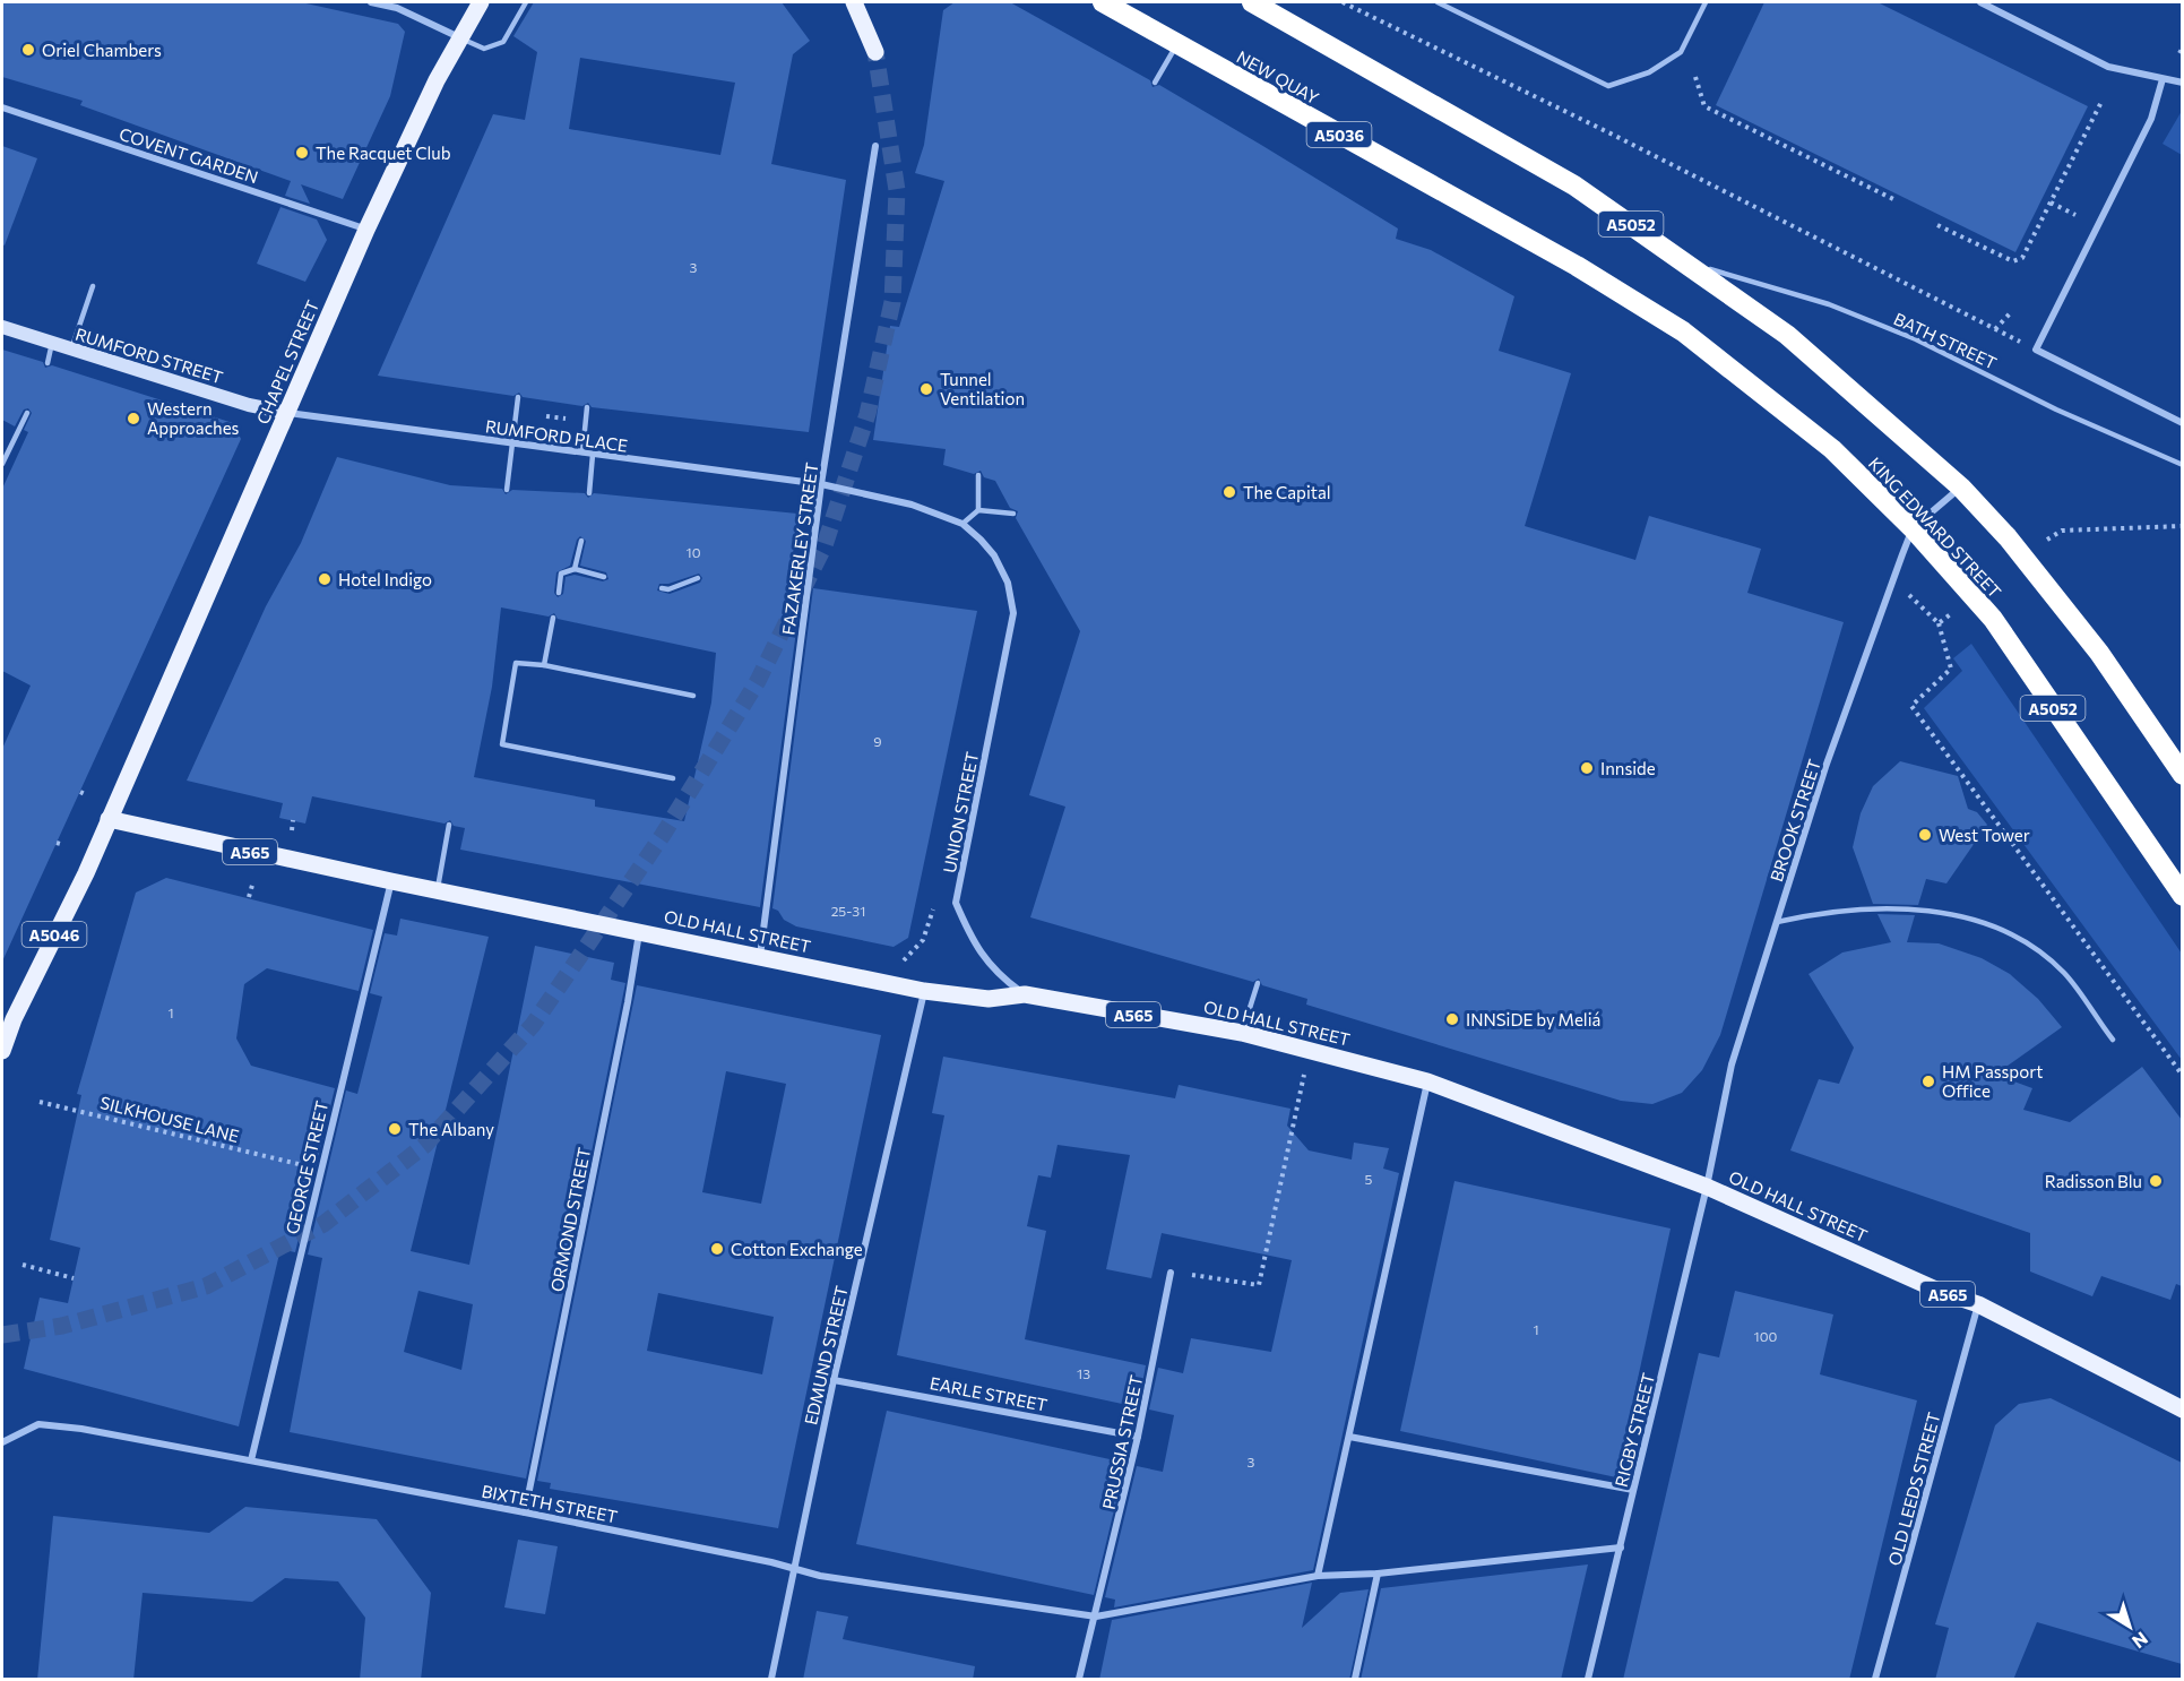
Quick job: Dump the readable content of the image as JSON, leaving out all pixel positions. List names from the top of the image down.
{
  "streets": {
    "highway": [
      "NEW QUAY",
      "A5036",
      "A5052",
      "KING EDWARD STREET"
    ],
    "main road": [
      "CHAPEL STREET",
      "A565",
      "OLD HALL STREET",
      "A5046"
    ],
    "street": [
      "COVENT GARDEN",
      "RUMFORD STREET",
      "RUMFORD PLACE",
      "FAZAKERLEY STREET",
      "UNION STREET",
      "BROOK STREET",
      "GEORGE STREET",
      "ORMOND STREET",
      "EDMUND STREET",
      "EARLE STREET",
      "RIGBY STREET",
      "PRUSSIA STREET",
      "OLD LEEDS STREET",
      "BIXTETH STREET"
    ],
    "lane": ["BATH STREET"],
    "path": ["SILKHOUSE LANE"]
  },
  "crossings": [
    ["NEW QUAY", "KING EDWARD STREET"],
    ["COVENT GARDEN", "CHAPEL STREET"],
    ["A5052", "BATH STREET"],
    ["RUMFORD STREET", "CHAPEL STREET"],
    ["RUMFORD STREET", "RUMFORD PLACE"],
    ["CHAPEL STREET", "RUMFORD PLACE"],
    ["CHAPEL STREET", "OLD HALL STREET"],
    ["CHAPEL STREET", "A5046"],
    ["RUMFORD PLACE", "FAZAKERLEY STREET"],
    ["RUMFORD PLACE", "UNION STREET"],
    ["KING EDWARD STREET", "BROOK STREET"],
    ["FAZAKERLEY STREET", "OLD HALL STREET"],
    ["UNION STREET", "OLD HALL STREET"],
    ["BROOK STREET", "OLD HALL STREET"],
    ["BROOK STREET", "RIGBY STREET"],
    ["OLD HALL STREET", "A5046"],
    ["OLD HALL STREET", "GEORGE STREET"],
    ["OLD HALL STREET", "ORMOND STREET"],
    ["OLD HALL STREET", "EDMUND STREET"],
    ["OLD HALL STREET", "RIGBY STREET"],
    ["OLD HALL STREET", "OLD LEEDS STREET"],
    ["GEORGE STREET", "BIXTETH STREET"],
    ["ORMOND STREET", "BIXTETH STREET"],
    ["EDMUND STREET", "EARLE STREET"],
    ["EDMUND STREET", "BIXTETH STREET"],
    ["EARLE STREET", "PRUSSIA STREET"],
    ["RIGBY STREET", "BIXTETH STREET"],
    ["PRUSSIA STREET", "BIXTETH STREET"]
  ],
  "places": [
    "Oriel Chambers",
    "The Racquet Club",
    "Tunnel Ventilation",
    "Western Approaches",
    "The Capital",
    "Hotel Indigo",
    "Innside",
    "West Tower",
    "INNSiDE by Meliá",
    "HM Passport Office",
    "The Albany",
    "Radisson Blu",
    "Cotton Exchange"
  ],
  "house_numbers": [
    "3",
    "10",
    "9",
    "25-31",
    "1",
    "5",
    "1",
    "100",
    "13",
    "3"
  ],
  "north": "bottom right"
}
